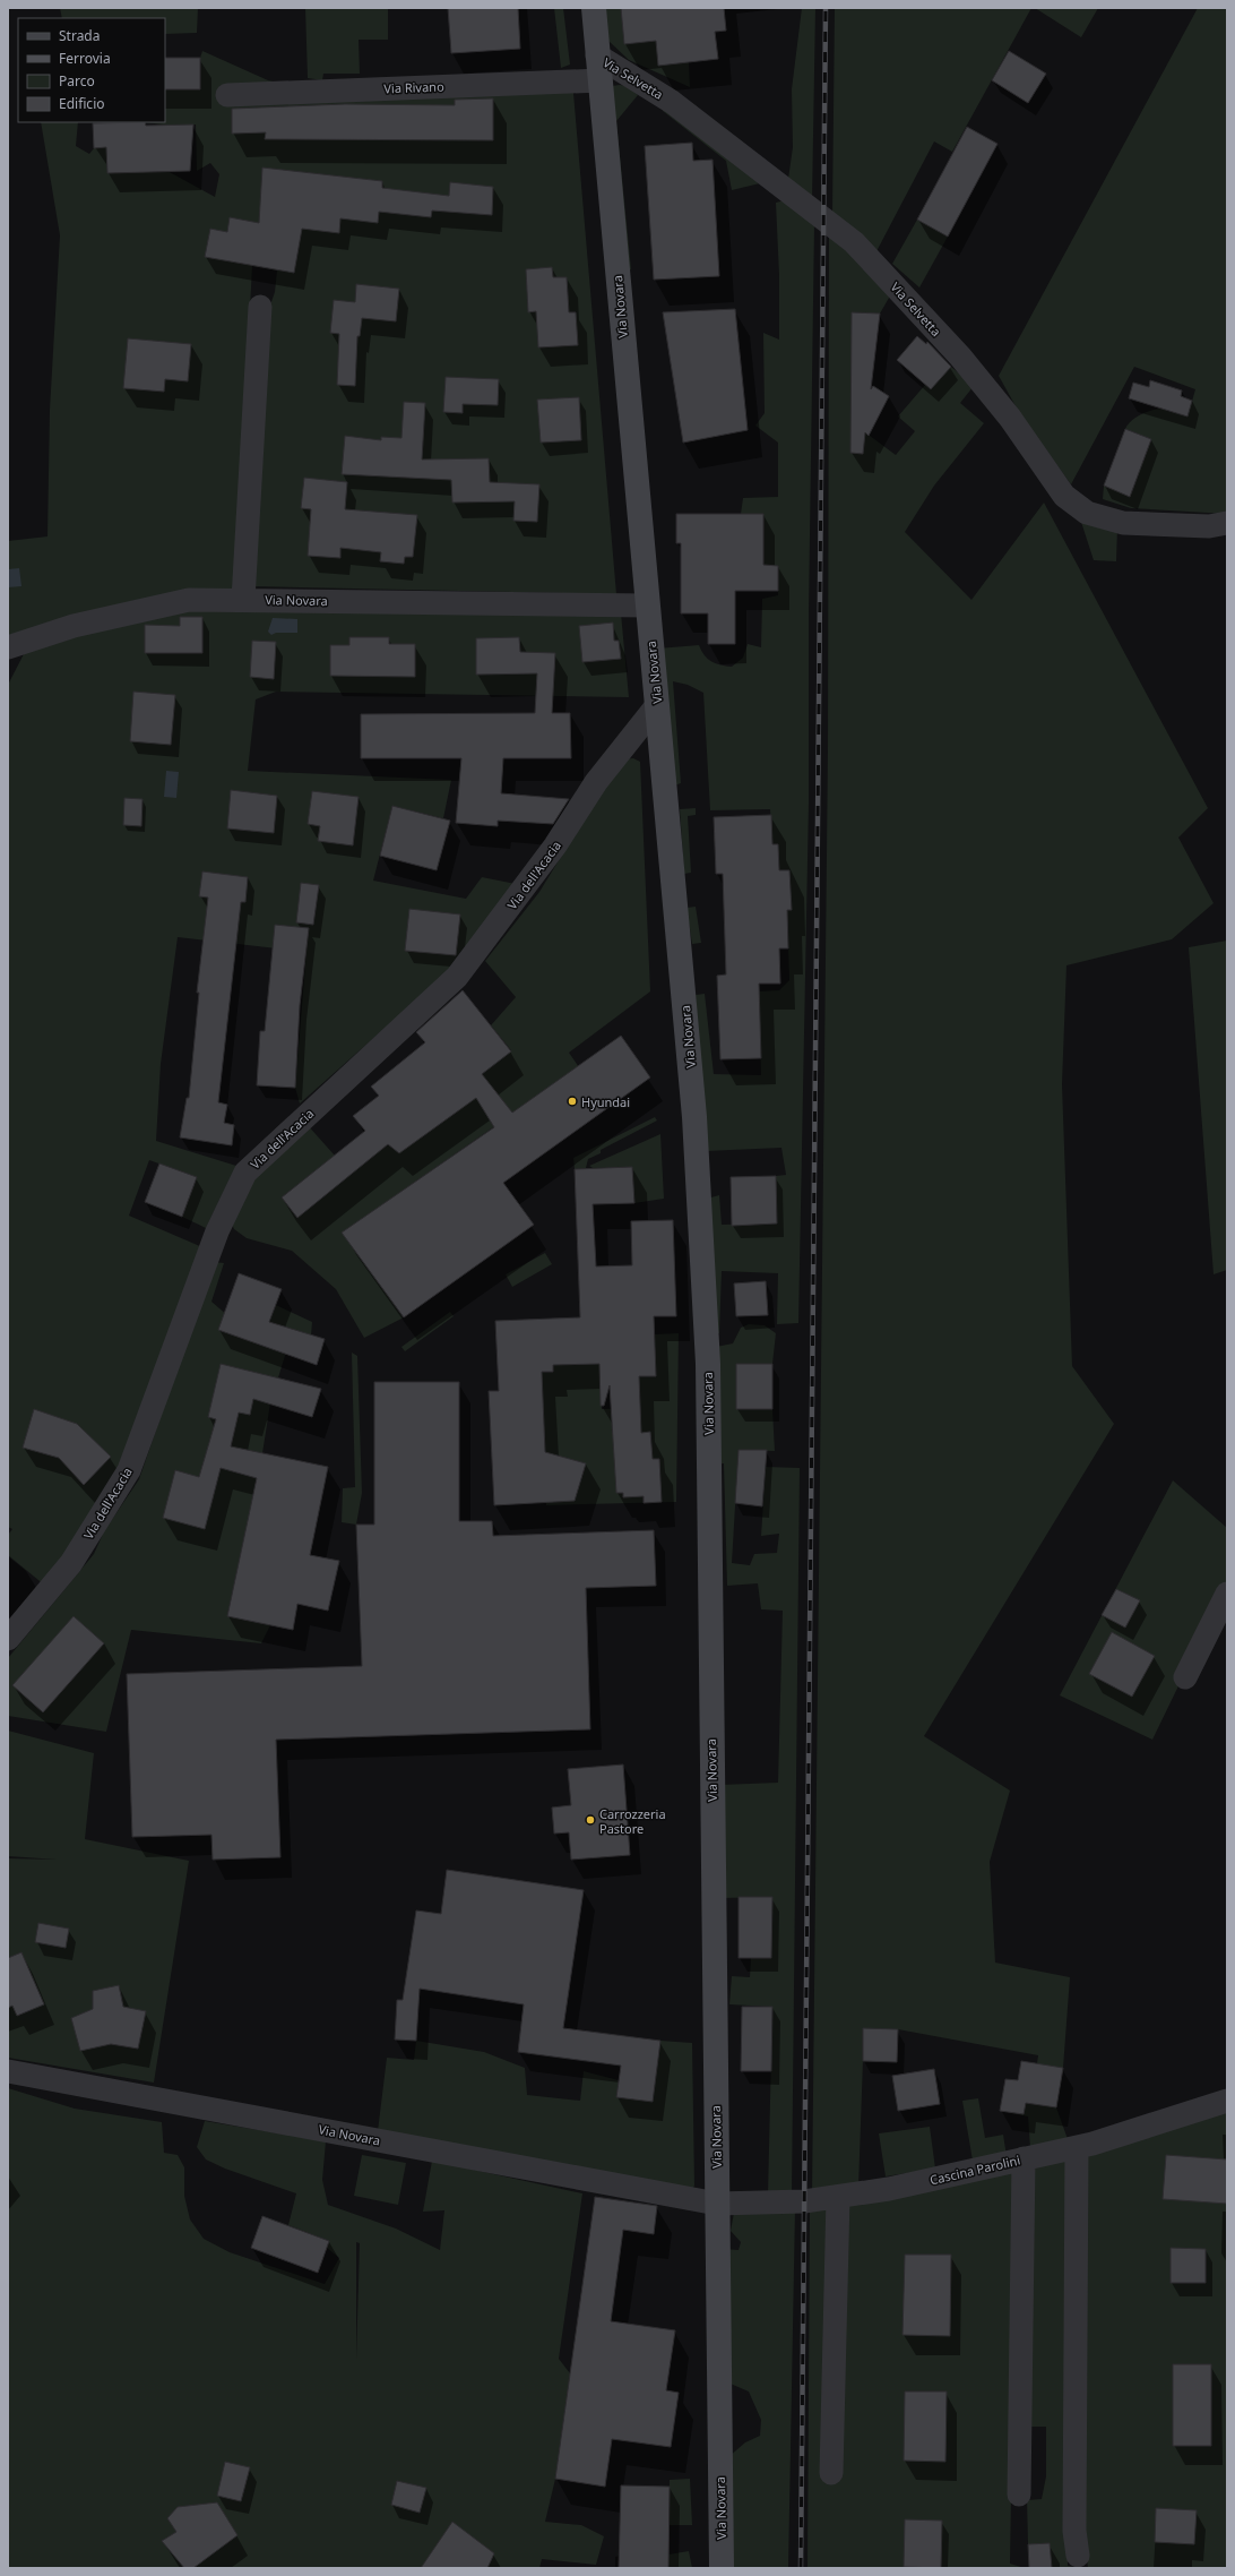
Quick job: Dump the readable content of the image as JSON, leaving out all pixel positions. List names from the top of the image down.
{
  "streets": {
    "main road": ["Via Novara"],
    "street": [
      "Via Selvetta",
      "Via Rivano",
      "Via dell'Acacia",
      "Cascina Parolini"
    ]
  },
  "crossings": [
    ["Via Selvetta", "Via Novara"],
    ["Via Rivano", "Via Novara"],
    ["Via Novara", "Via dell'Acacia"],
    ["Via Novara", "Cascina Parolini"]
  ],
  "places": ["Hyundai", "Carrozzeria Pastore"],
  "legend": [
    "Strada",
    "Ferrovia",
    "Parco",
    "Edificio"
  ]
}
